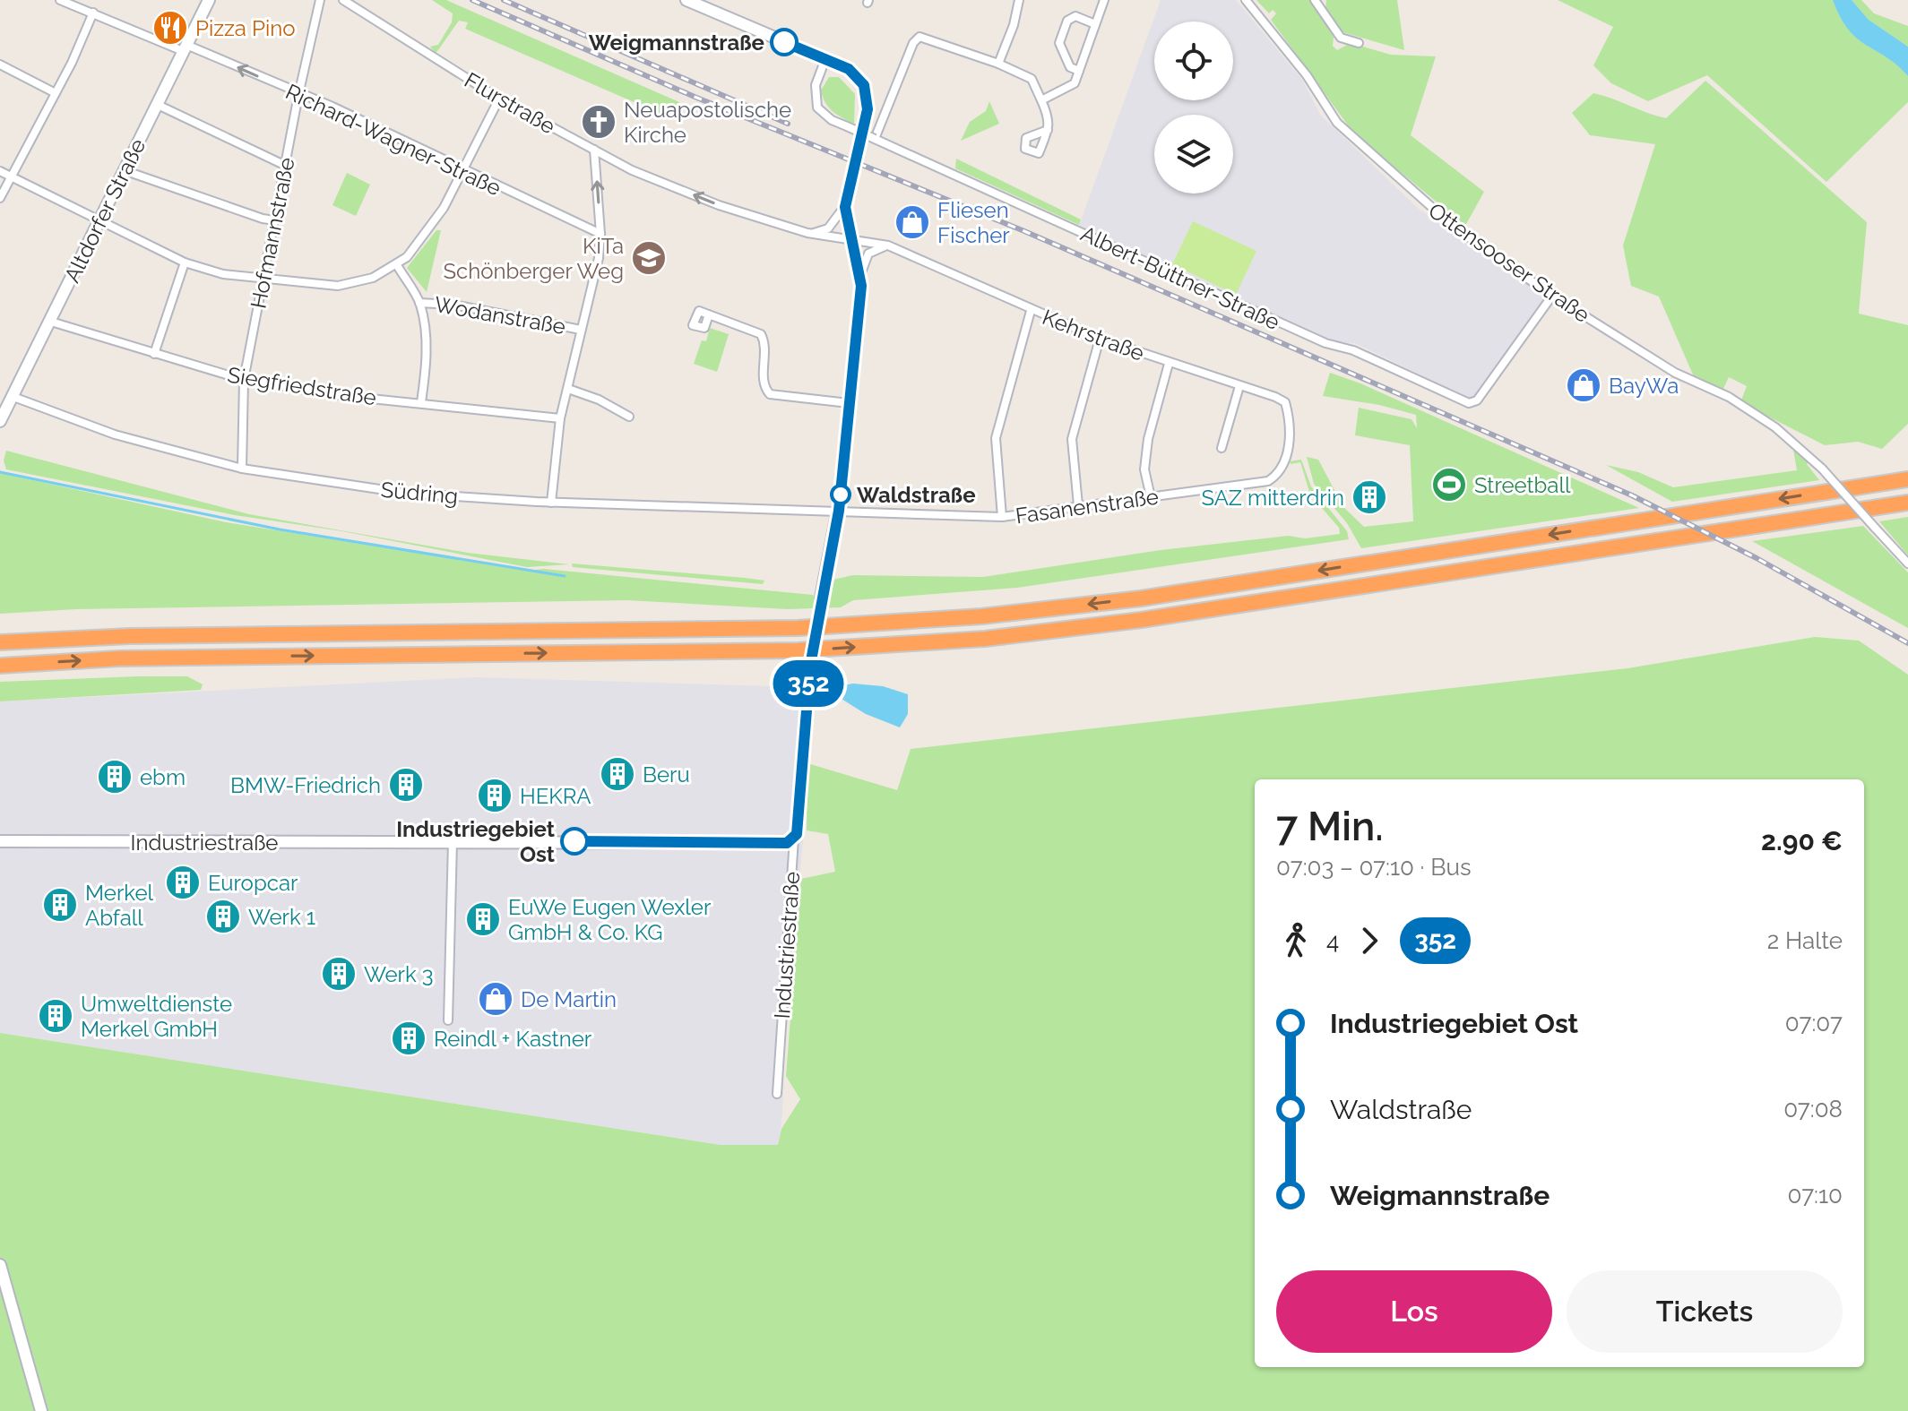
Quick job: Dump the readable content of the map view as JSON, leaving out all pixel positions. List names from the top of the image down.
{
  "streets": {
    "street": [
      "Flurstraße",
      "Richard-Wagner-Straße",
      "Altdorfer Straße",
      "Hofmannstraße",
      "Ottensooser Straße",
      "Albert-Büttner-Straße",
      "Wodanstraße",
      "Kehrstraße",
      "Siegfriedstraße",
      "Südring",
      "Fasanenstraße",
      "Industriestraße"
    ]
  },
  "crossings": [
    ["Flurstraße", "Kehrstraße"],
    ["Richard-Wagner-Straße", "Altdorfer Straße"],
    ["Richard-Wagner-Straße", "Hofmannstraße"],
    ["Altdorfer Straße", "Siegfriedstraße"],
    ["Altdorfer Straße", "Südring"],
    ["Hofmannstraße", "Siegfriedstraße"],
    ["Hofmannstraße", "Südring"],
    ["Ottensooser Straße", "Albert-Büttner-Straße"],
    ["Kehrstraße", "Fasanenstraße"],
    ["Südring", "Fasanenstraße"]
  ],
  "one_way": ["Flurstraße"],
  "places": {
    "restaurant": ["Pizza Pino"],
    "other": ["Weigmannstraße", "Waldstraße", "Industriegebiet Ost"],
    "church": ["Neuapostolische Kirche"],
    "shop": ["Fliesen Fischer", "BayWa", "De Martin"],
    "school or university": ["KiTa Schönberger Weg"],
    "sports": ["Streetball"],
    "building": [
      "SAZ mitterdrin",
      "Beru",
      "ebm",
      "BMW-Friedrich",
      "HEKRA",
      "Europcar",
      "Merkel Abfall",
      "Werk 1",
      "EuWe Eugen Wexler GmbH & Co. KG",
      "Werk 3",
      "Umweltdienste Merkel GmbH",
      "Reindl + Kastner"
    ]
  },
  "lines": ["bus line 352"],
  "page": {
    "on_map": "352",
    "heading": ["7 Min.", "07:03 – 07:10 · Bus", "2.90 €"],
    "legs": ["4", "352", "2 Halte"],
    "list": [
      {
        "name": "Industriegebiet Ost",
        "value": "07:07"
      },
      {
        "name": "Waldstraße",
        "value": "07:08"
      },
      {
        "name": "Weigmannstraße",
        "value": "07:10"
      }
    ],
    "buttons": ["Los", "Tickets"]
  }
}
